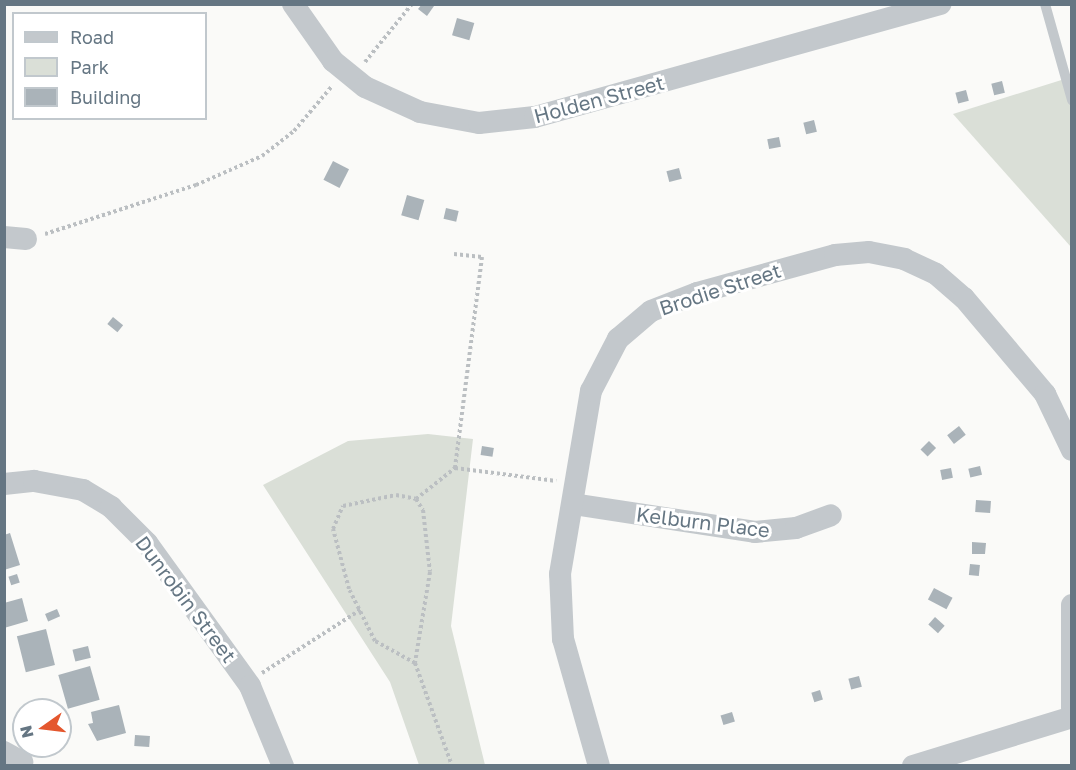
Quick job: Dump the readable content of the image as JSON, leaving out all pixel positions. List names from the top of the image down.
{
  "streets": {
    "street": [
      "Holden Street",
      "Brodie Street",
      "Kelburn Place",
      "Dunrobin Street"
    ]
  },
  "crossings": [
    ["Brodie Street", "Kelburn Place"]
  ],
  "legend": ["Road", "Park", "Building"],
  "north": "left"
}
